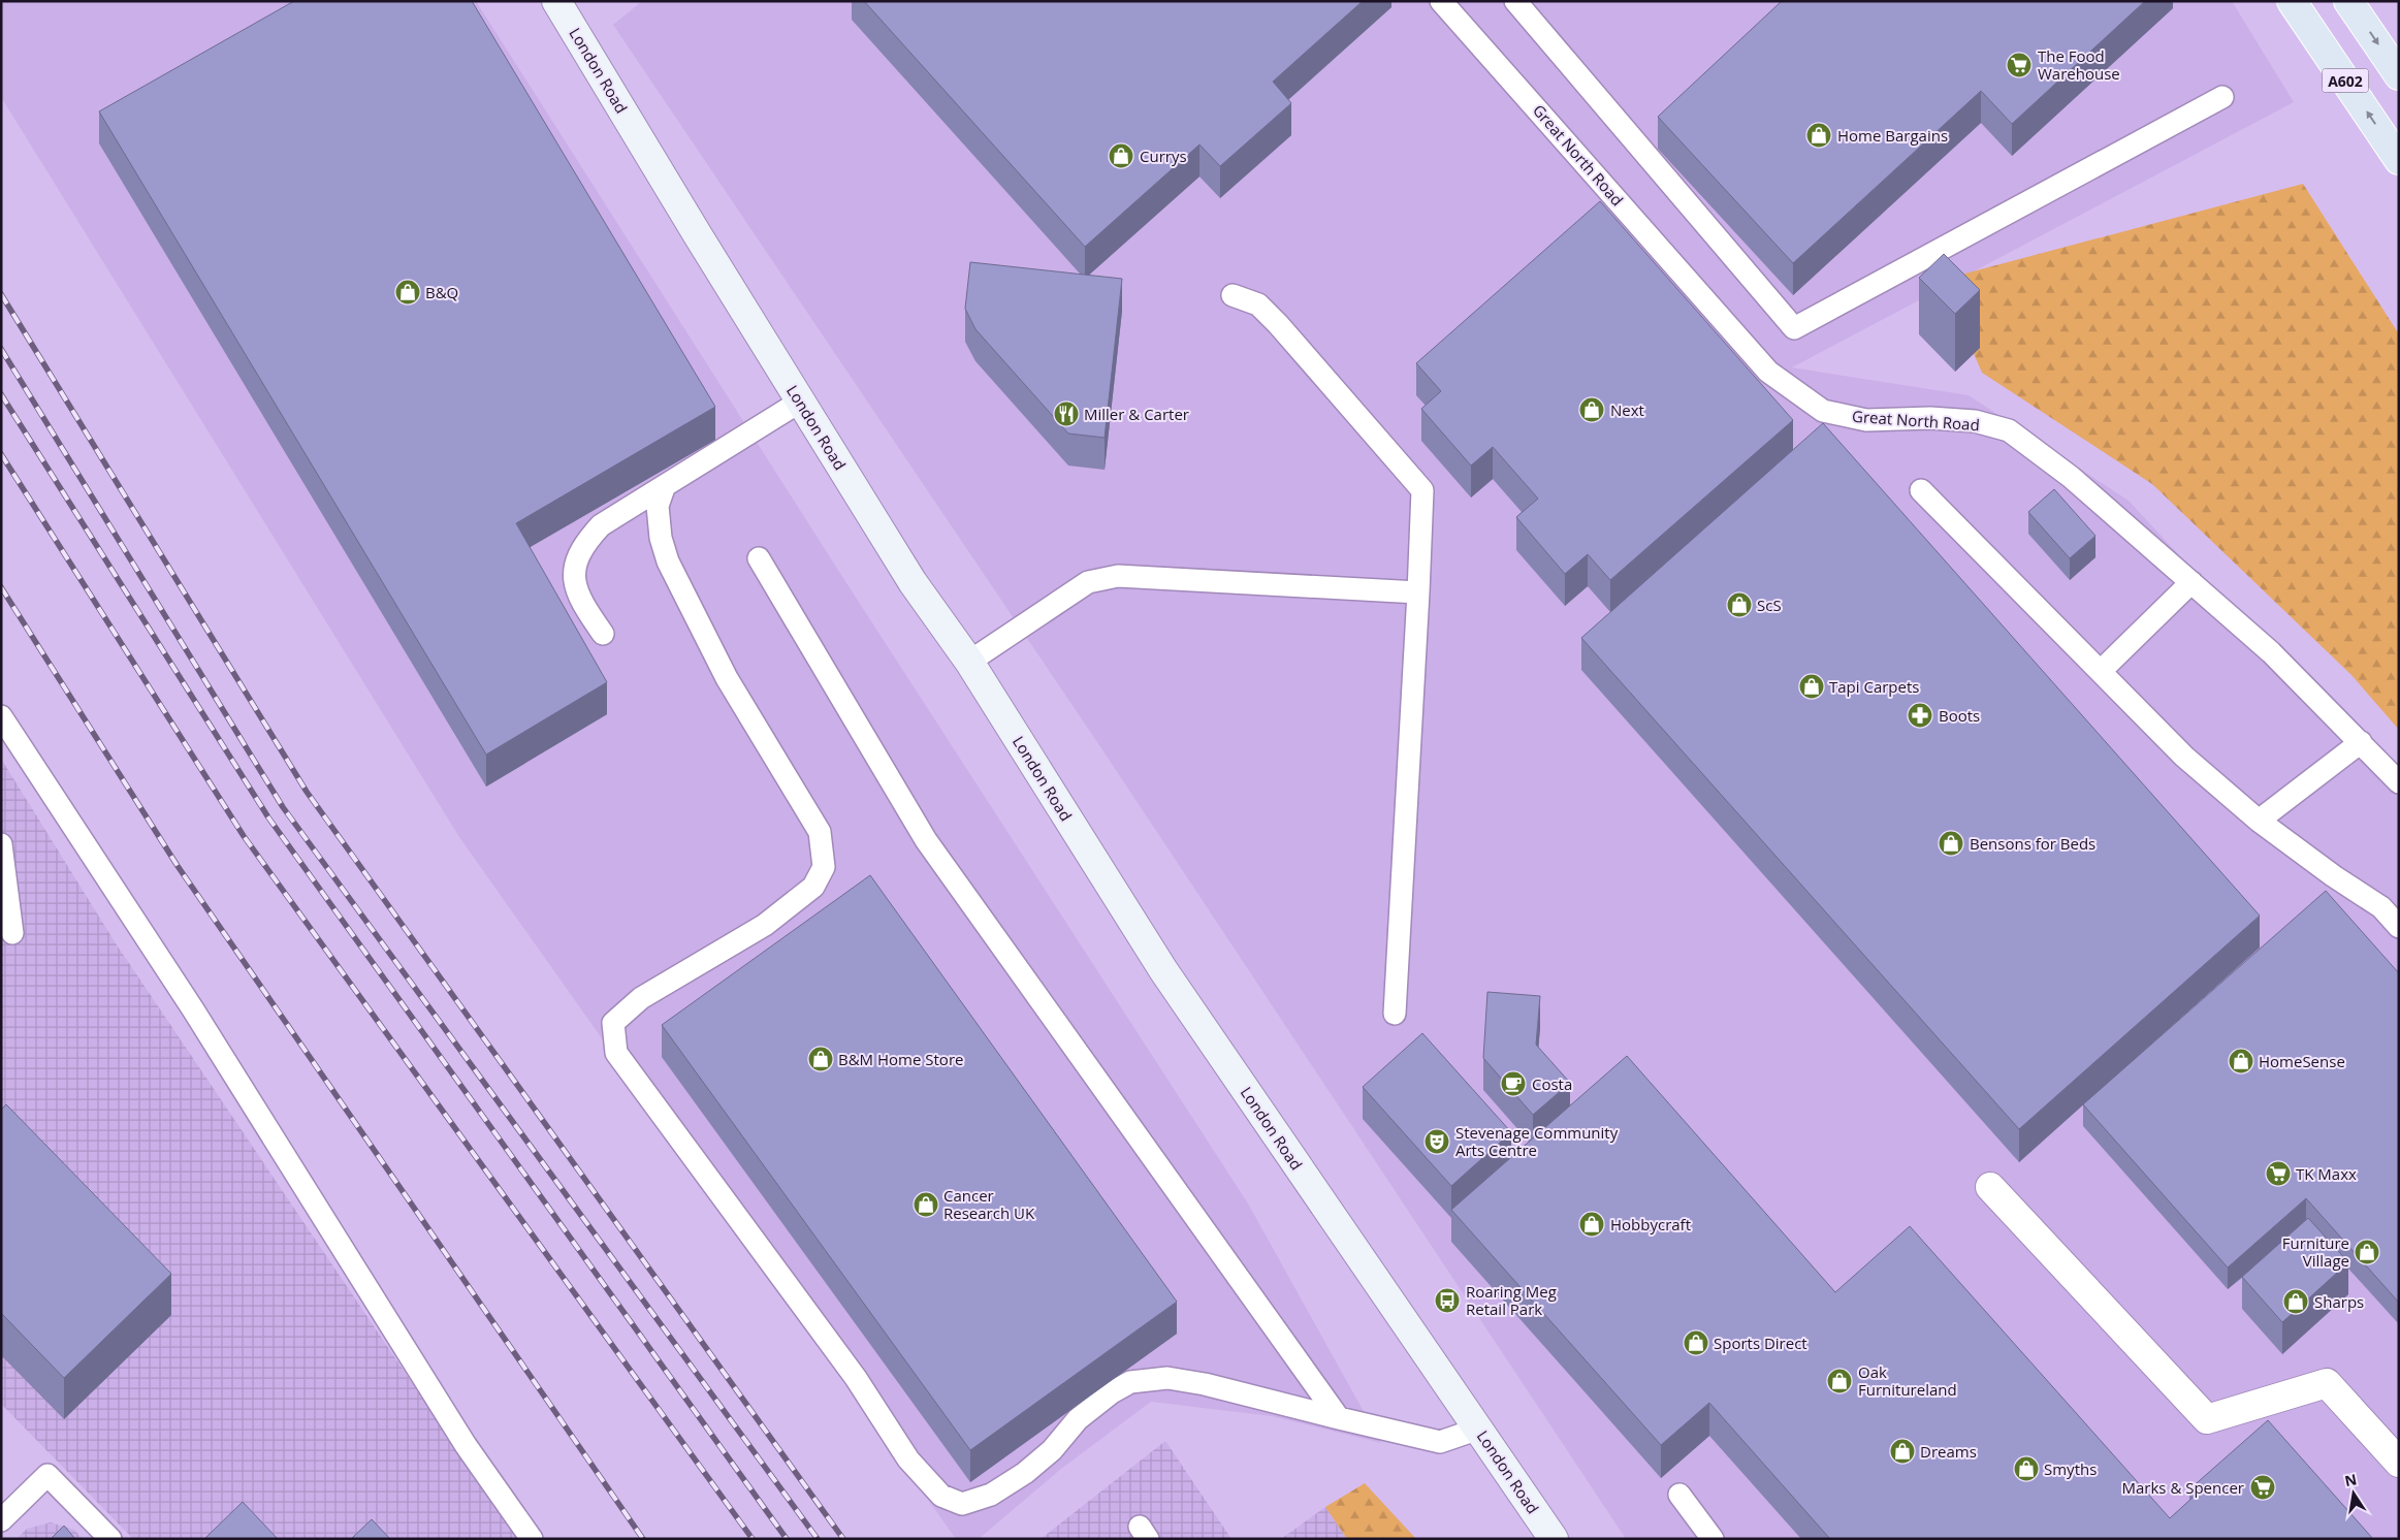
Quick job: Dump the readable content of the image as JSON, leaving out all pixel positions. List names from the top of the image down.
{
  "streets": {
    "main road": ["London Road", "A602"],
    "lane": ["Great North Road"]
  },
  "places": {
    "supermarket": ["The Food Warehouse", "TK Maxx", "Marks & Spencer"],
    "shop": [
      "Home Bargains",
      "Currys",
      "B&Q",
      "Next",
      "ScS",
      "Tapi Carpets",
      "Bensons for Beds",
      "B&M Home Store",
      "HomeSense",
      "Cancer Research UK",
      "Hobbycraft",
      "Furniture Village",
      "Sharps",
      "Sports Direct",
      "Oak Furnitureland",
      "Dreams",
      "Smyths"
    ],
    "restaurant": ["Miller & Carter"],
    "pharmacy": ["Boots"],
    "cafe": ["Costa"],
    "theatre": ["Stevenage Community Arts Centre"],
    "bus stop": ["Roaring Meg Retail Park"]
  },
  "north": "top"
}
